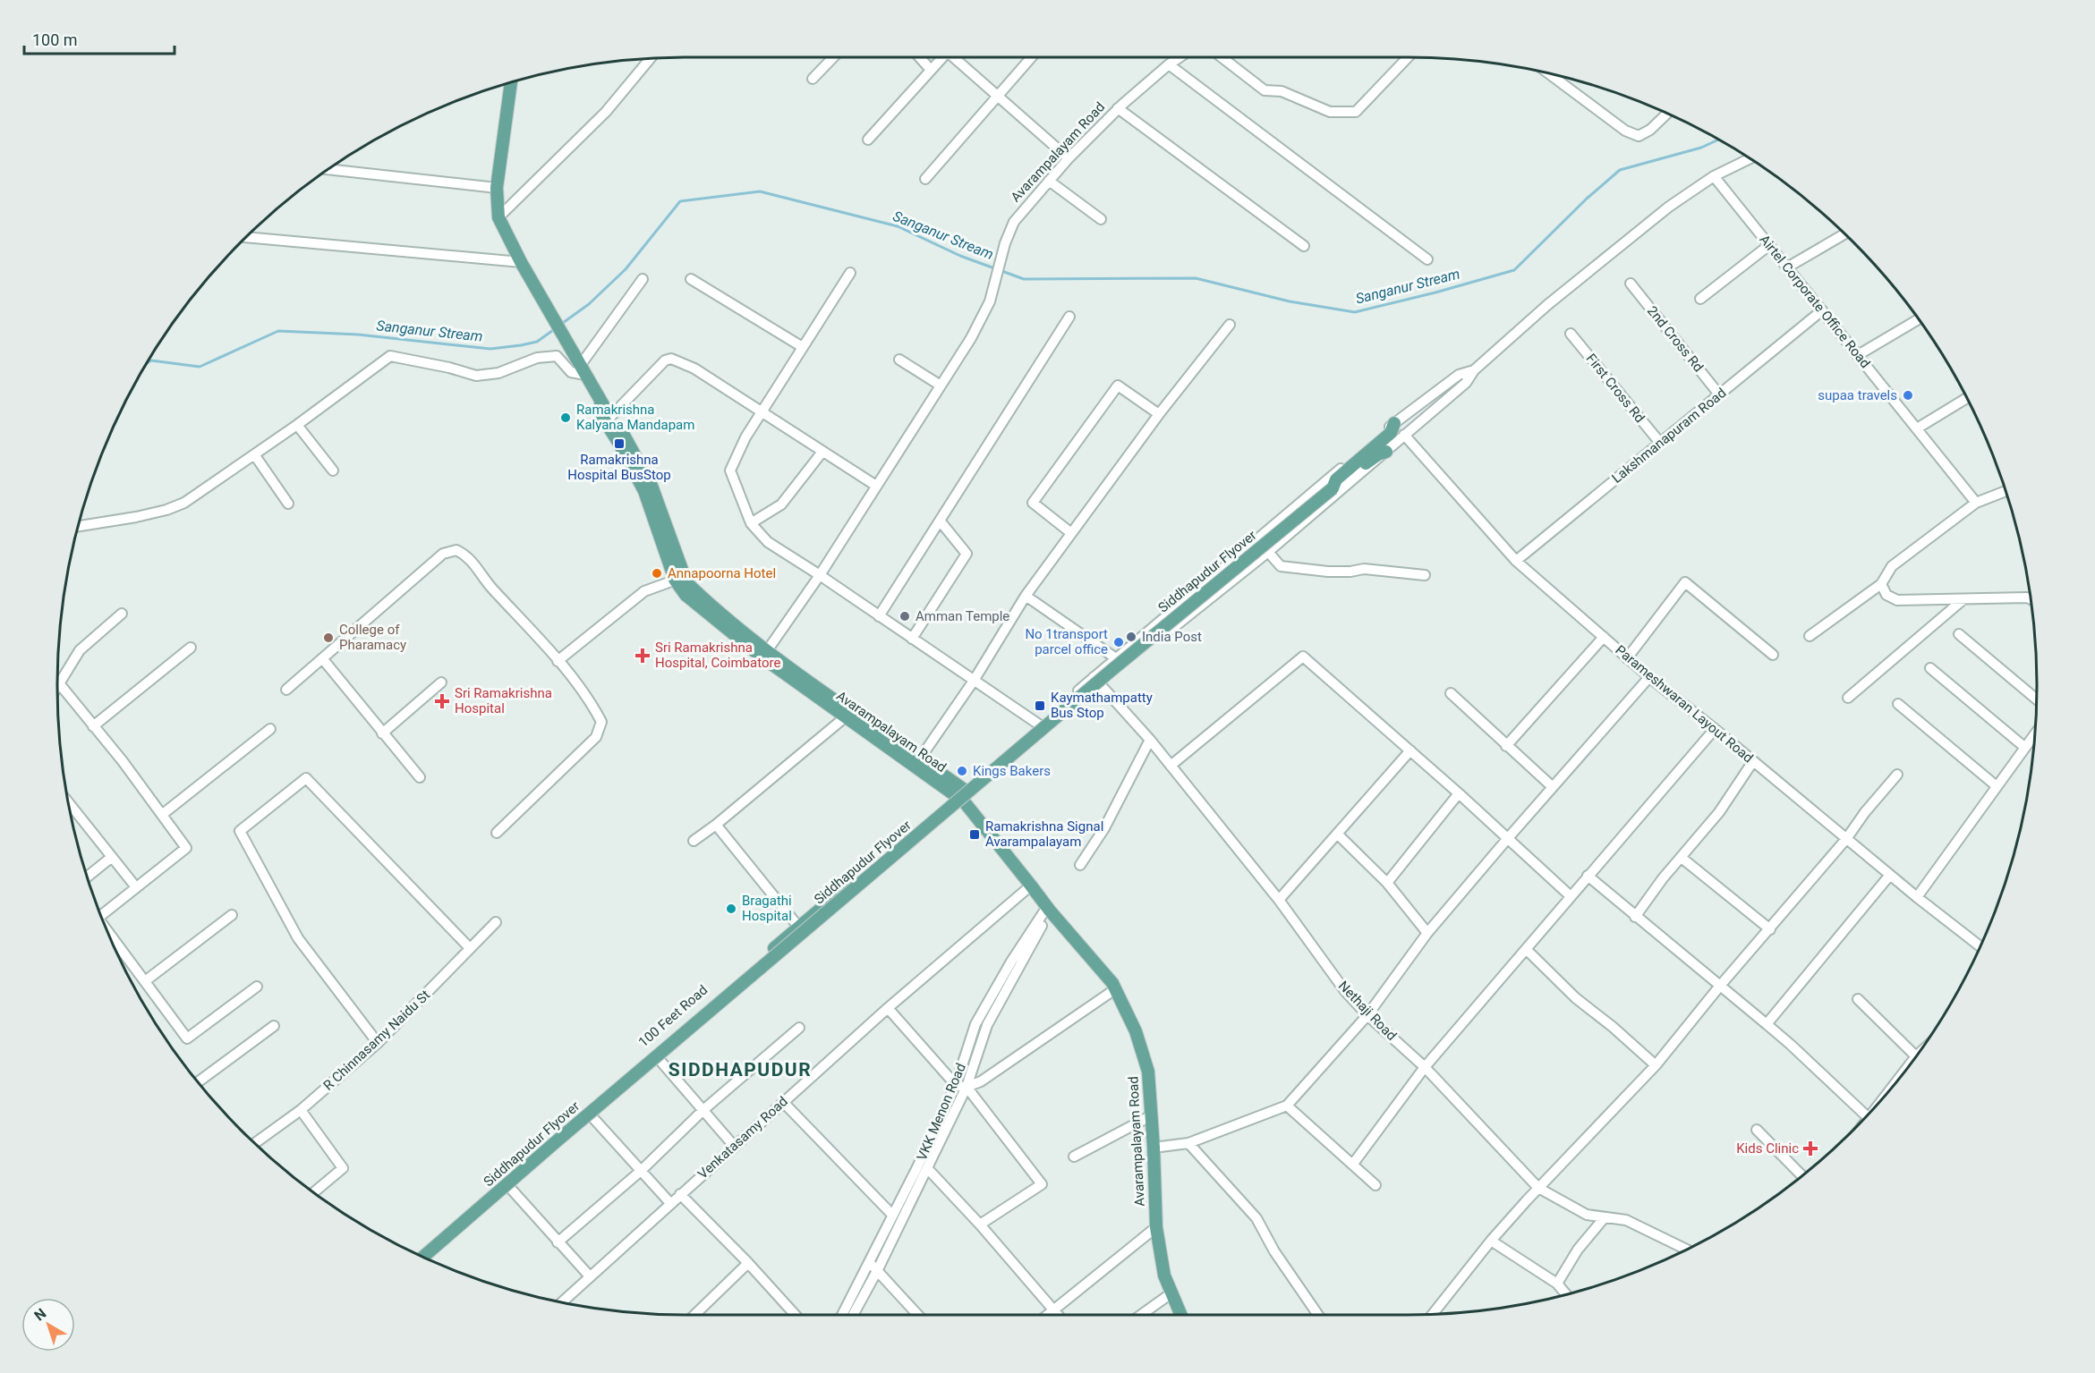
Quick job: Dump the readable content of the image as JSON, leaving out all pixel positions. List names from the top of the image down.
{
  "streets": {
    "main road": ["Avarampalayam Road", "Siddhapudur Flyover", "100 Feet Road"],
    "street": [
      "Airtel Corporate Office Road",
      "2nd Cross Rd",
      "First Cross Rd",
      "Lakshmanapuram Road",
      "Parameshwaran Layout Road",
      "Nethaji Road",
      "R Chinnasamy Naidu St",
      "VKK Menon Road",
      "Venkatasamy Road"
    ]
  },
  "crossings": [
    ["Avarampalayam Road", "100 Feet Road"],
    ["Avarampalayam Road", "VKK Menon Road"],
    ["Avarampalayam Road", "Venkatasamy Road"],
    ["Airtel Corporate Office Road", "Lakshmanapuram Road"],
    ["2nd Cross Rd", "Lakshmanapuram Road"],
    ["First Cross Rd", "Lakshmanapuram Road"],
    ["Lakshmanapuram Road", "Parameshwaran Layout Road"]
  ],
  "districts": ["SIDDHAPUDUR"],
  "water": ["Sanganur Stream"],
  "places": {
    "other": [
      "supaa travels",
      "Ramakrishna Kalyana Mandapam",
      "Annapoorna Hotel",
      "Amman Temple",
      "India Post",
      "College of Pharamacy",
      "No 1transport parcel office",
      "Kings Bakers",
      "Bragathi Hospital"
    ],
    "transit": ["Ramakrishna Hospital BusStop", "Kaymathampatty Bus Stop", "Ramakrishna Signal Avarampalayam"],
    "health": ["Sri Ramakrishna Hospital, Coimbatore", "Sri Ramakrishna Hospital", "Kids Clinic"]
  },
  "scale_bar": "100 m",
  "north": "top left"
}
